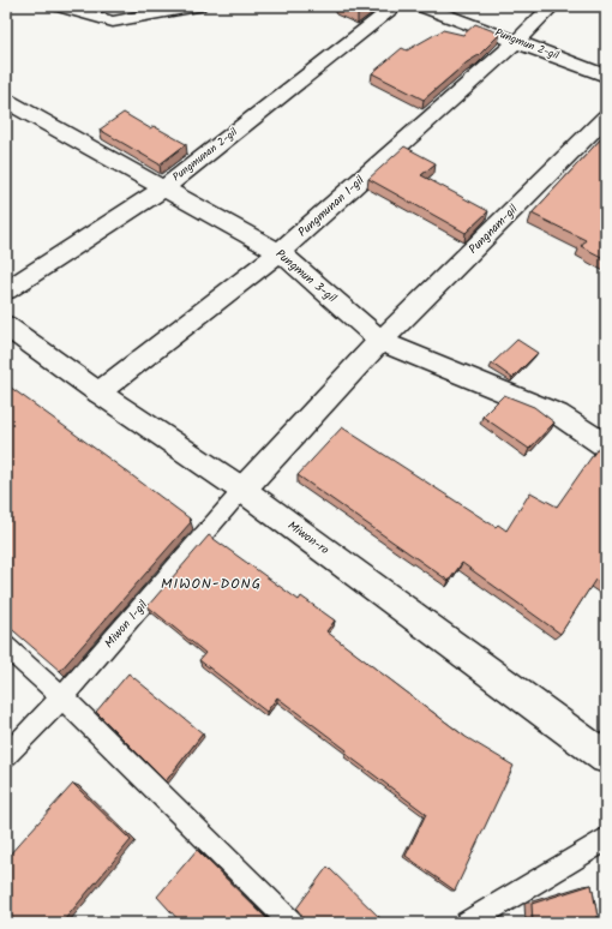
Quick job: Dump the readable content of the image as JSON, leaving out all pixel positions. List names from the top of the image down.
{
  "streets": {
    "street": [
      "Pungmun 2-gil",
      "Pungmunan 2-gil",
      "Pungmunan 1-gil",
      "Pungnam-gil",
      "Pungmun 3-gil",
      "Miwon-ro"
    ],
    "lane": ["Miwon 1-gil"]
  },
  "crossings": [
    ["Pungmun 2-gil", "Pungmunan 1-gil"],
    ["Pungmunan 2-gil", "Pungmun 3-gil"],
    ["Pungmunan 1-gil", "Pungmun 3-gil"],
    ["Pungmunan 1-gil", "Miwon-ro"],
    ["Pungnam-gil", "Pungmun 3-gil"],
    ["Pungnam-gil", "Miwon-ro"],
    ["Pungnam-gil", "Miwon 1-gil"],
    ["Miwon-ro", "Miwon 1-gil"]
  ],
  "districts": ["MIWON-DONG"]
}
